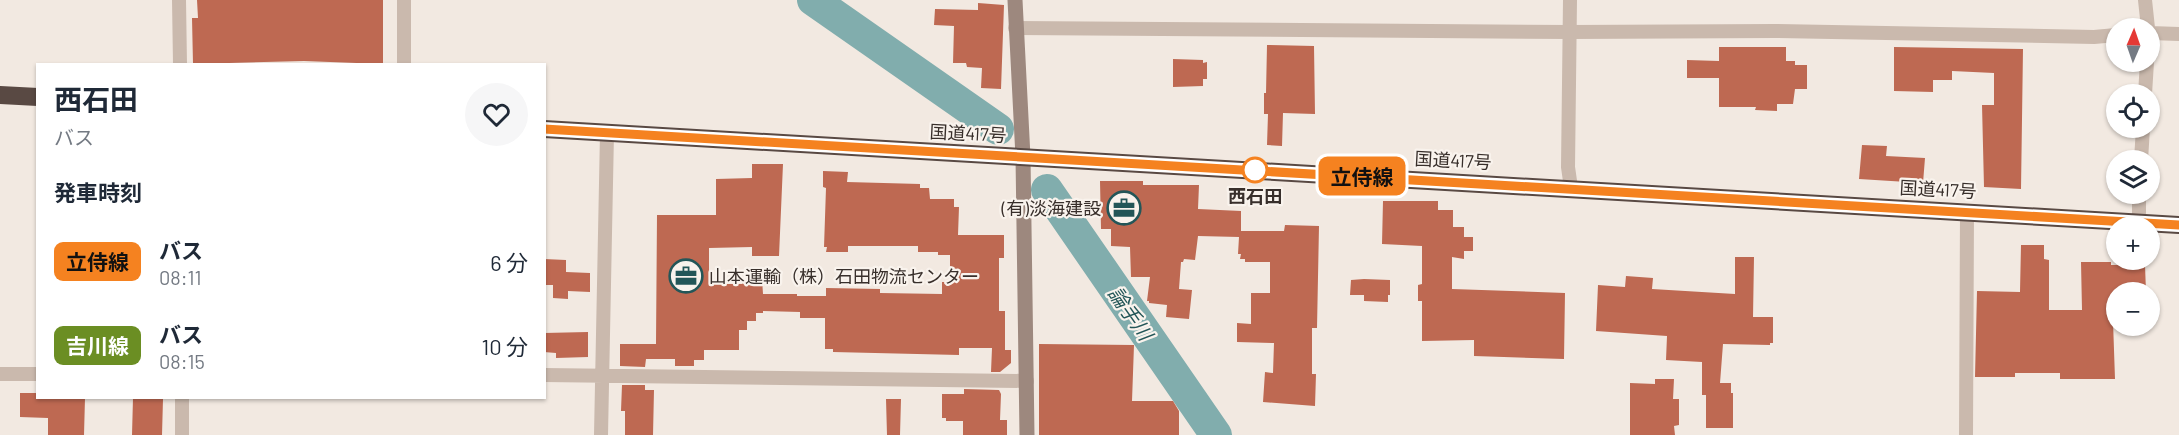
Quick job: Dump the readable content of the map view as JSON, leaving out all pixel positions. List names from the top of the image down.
{
  "streets": {
    "highway": ["国道417号"]
  },
  "water": ["論手川"],
  "places": {
    "other": ["西石田"],
    "office": ["(有)淡海建設", "山本運輸（株）石田物流センター"]
  },
  "lines": ["bus line 立侍線"],
  "north": "top",
  "page": {
    "on_map": "立侍線",
    "map_buttons": ["+", "−"],
    "heading": [
      ["西石田", "バス"],
      "発車時刻"
    ],
    "list": [
      {
        "mark": "立侍線",
        "name": "バス",
        "note": "08:11",
        "value": "6 分"
      },
      {
        "mark": "吉川線",
        "name": "バス",
        "note": "08:15",
        "value": "10 分"
      }
    ]
  }
}
